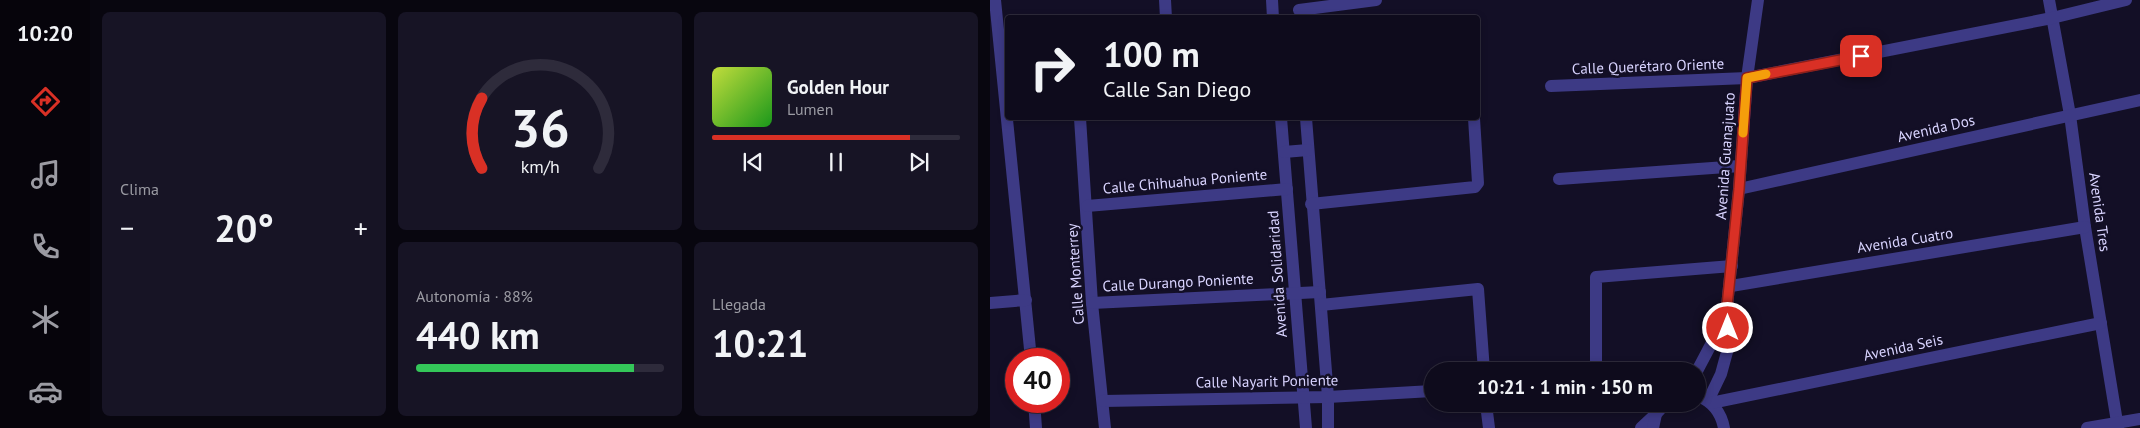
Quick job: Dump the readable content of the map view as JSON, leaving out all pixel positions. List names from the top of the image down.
{
  "streets": {
    "street": [
      "Calle Querétaro Oriente",
      "Avenida Dos",
      "Avenida Guanajuato",
      "Calle Chihuahua Poniente",
      "Avenida Tres",
      "Avenida Cuatro",
      "Calle Monterrey",
      "Avenida Solidaridad",
      "Calle Durango Poniente",
      "Avenida Seis",
      "Calle Nayarit Poniente"
    ]
  },
  "crossings": [
    ["Calle Querétaro Oriente", "Avenida Guanajuato"],
    ["Calle Querétaro Oriente", "Avenida Tres"],
    ["Avenida Dos", "Avenida Guanajuato"],
    ["Avenida Dos", "Avenida Tres"],
    ["Avenida Guanajuato", "Avenida Cuatro"],
    ["Calle Chihuahua Poniente", "Calle Monterrey"],
    ["Calle Chihuahua Poniente", "Avenida Solidaridad"],
    ["Avenida Tres", "Avenida Cuatro"],
    ["Avenida Tres", "Avenida Seis"],
    ["Calle Monterrey", "Calle Durango Poniente"],
    ["Calle Monterrey", "Calle Nayarit Poniente"],
    ["Avenida Solidaridad", "Calle Durango Poniente"],
    ["Avenida Solidaridad", "Calle Nayarit Poniente"]
  ],
  "page": {
    "tabs": "10:20",
    "tile": [
      "Clima",
      ["Autonomía · 88%", "440 km"],
      ["Llegada", "10:21"]
    ],
    "turn": ["100 m", "Calle San Diego"],
    "song": ["Golden Hour", "Lumen"],
    "heat": ["−", "20°", "+"],
    "limit": "40",
    "trip": "10:21 · 1 min · 150 m",
    "gauge": ["36", "km/h"]
  }
}
